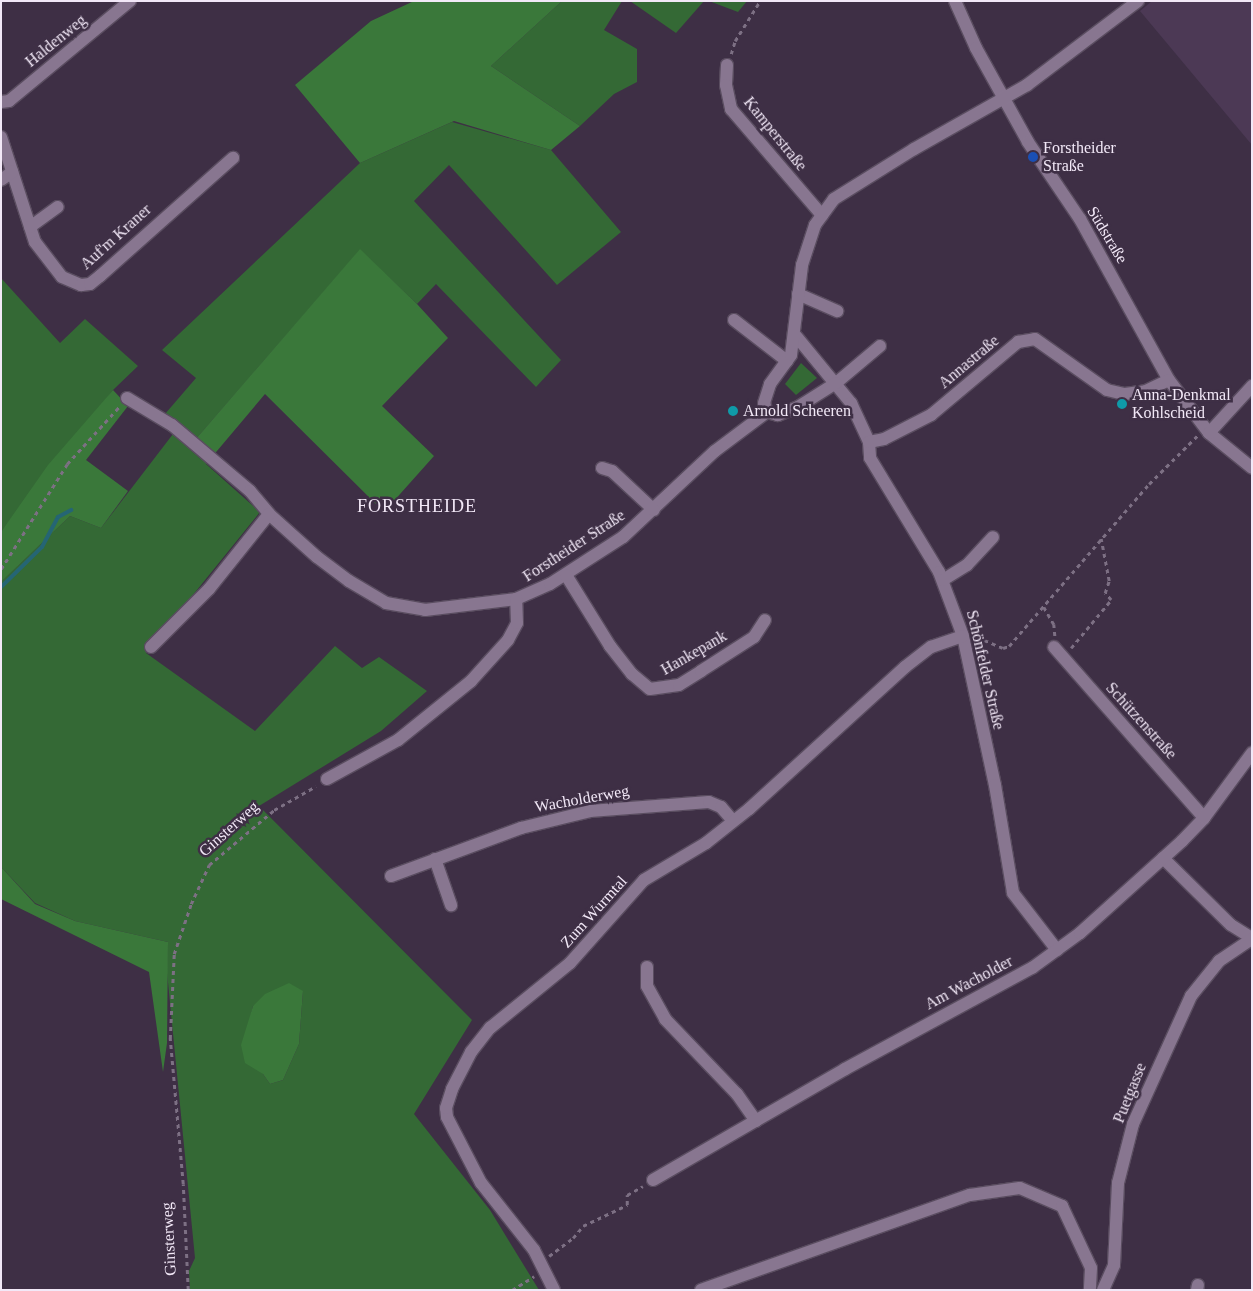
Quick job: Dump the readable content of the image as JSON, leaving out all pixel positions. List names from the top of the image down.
{
  "streets": {
    "street": [
      "Haldenweg",
      "Kamperstraße",
      "Südstraße",
      "Auf'm Kraner",
      "Annastraße",
      "Forstheider Straße",
      "Hankepank",
      "Schönfelder Straße",
      "Schützenstraße",
      "Wacholderweg",
      "Zum Wurmtal",
      "Am Wacholder",
      "Puetgasse"
    ],
    "path": ["Ginsterweg"]
  },
  "crossings": [
    ["Südstraße", "Annastraße"],
    ["Annastraße", "Schönfelder Straße"],
    ["Forstheider Straße", "Hankepank"],
    ["Schönfelder Straße", "Zum Wurmtal"],
    ["Schönfelder Straße", "Am Wacholder"],
    ["Schützenstraße", "Am Wacholder"],
    ["Wacholderweg", "Zum Wurmtal"],
    ["Am Wacholder", "Puetgasse"]
  ],
  "districts": ["FORSTHEIDE"],
  "places": ["Forstheider Straße", "Anna-Denkmal Kohlscheid", "Arnold Scheeren"]
}
